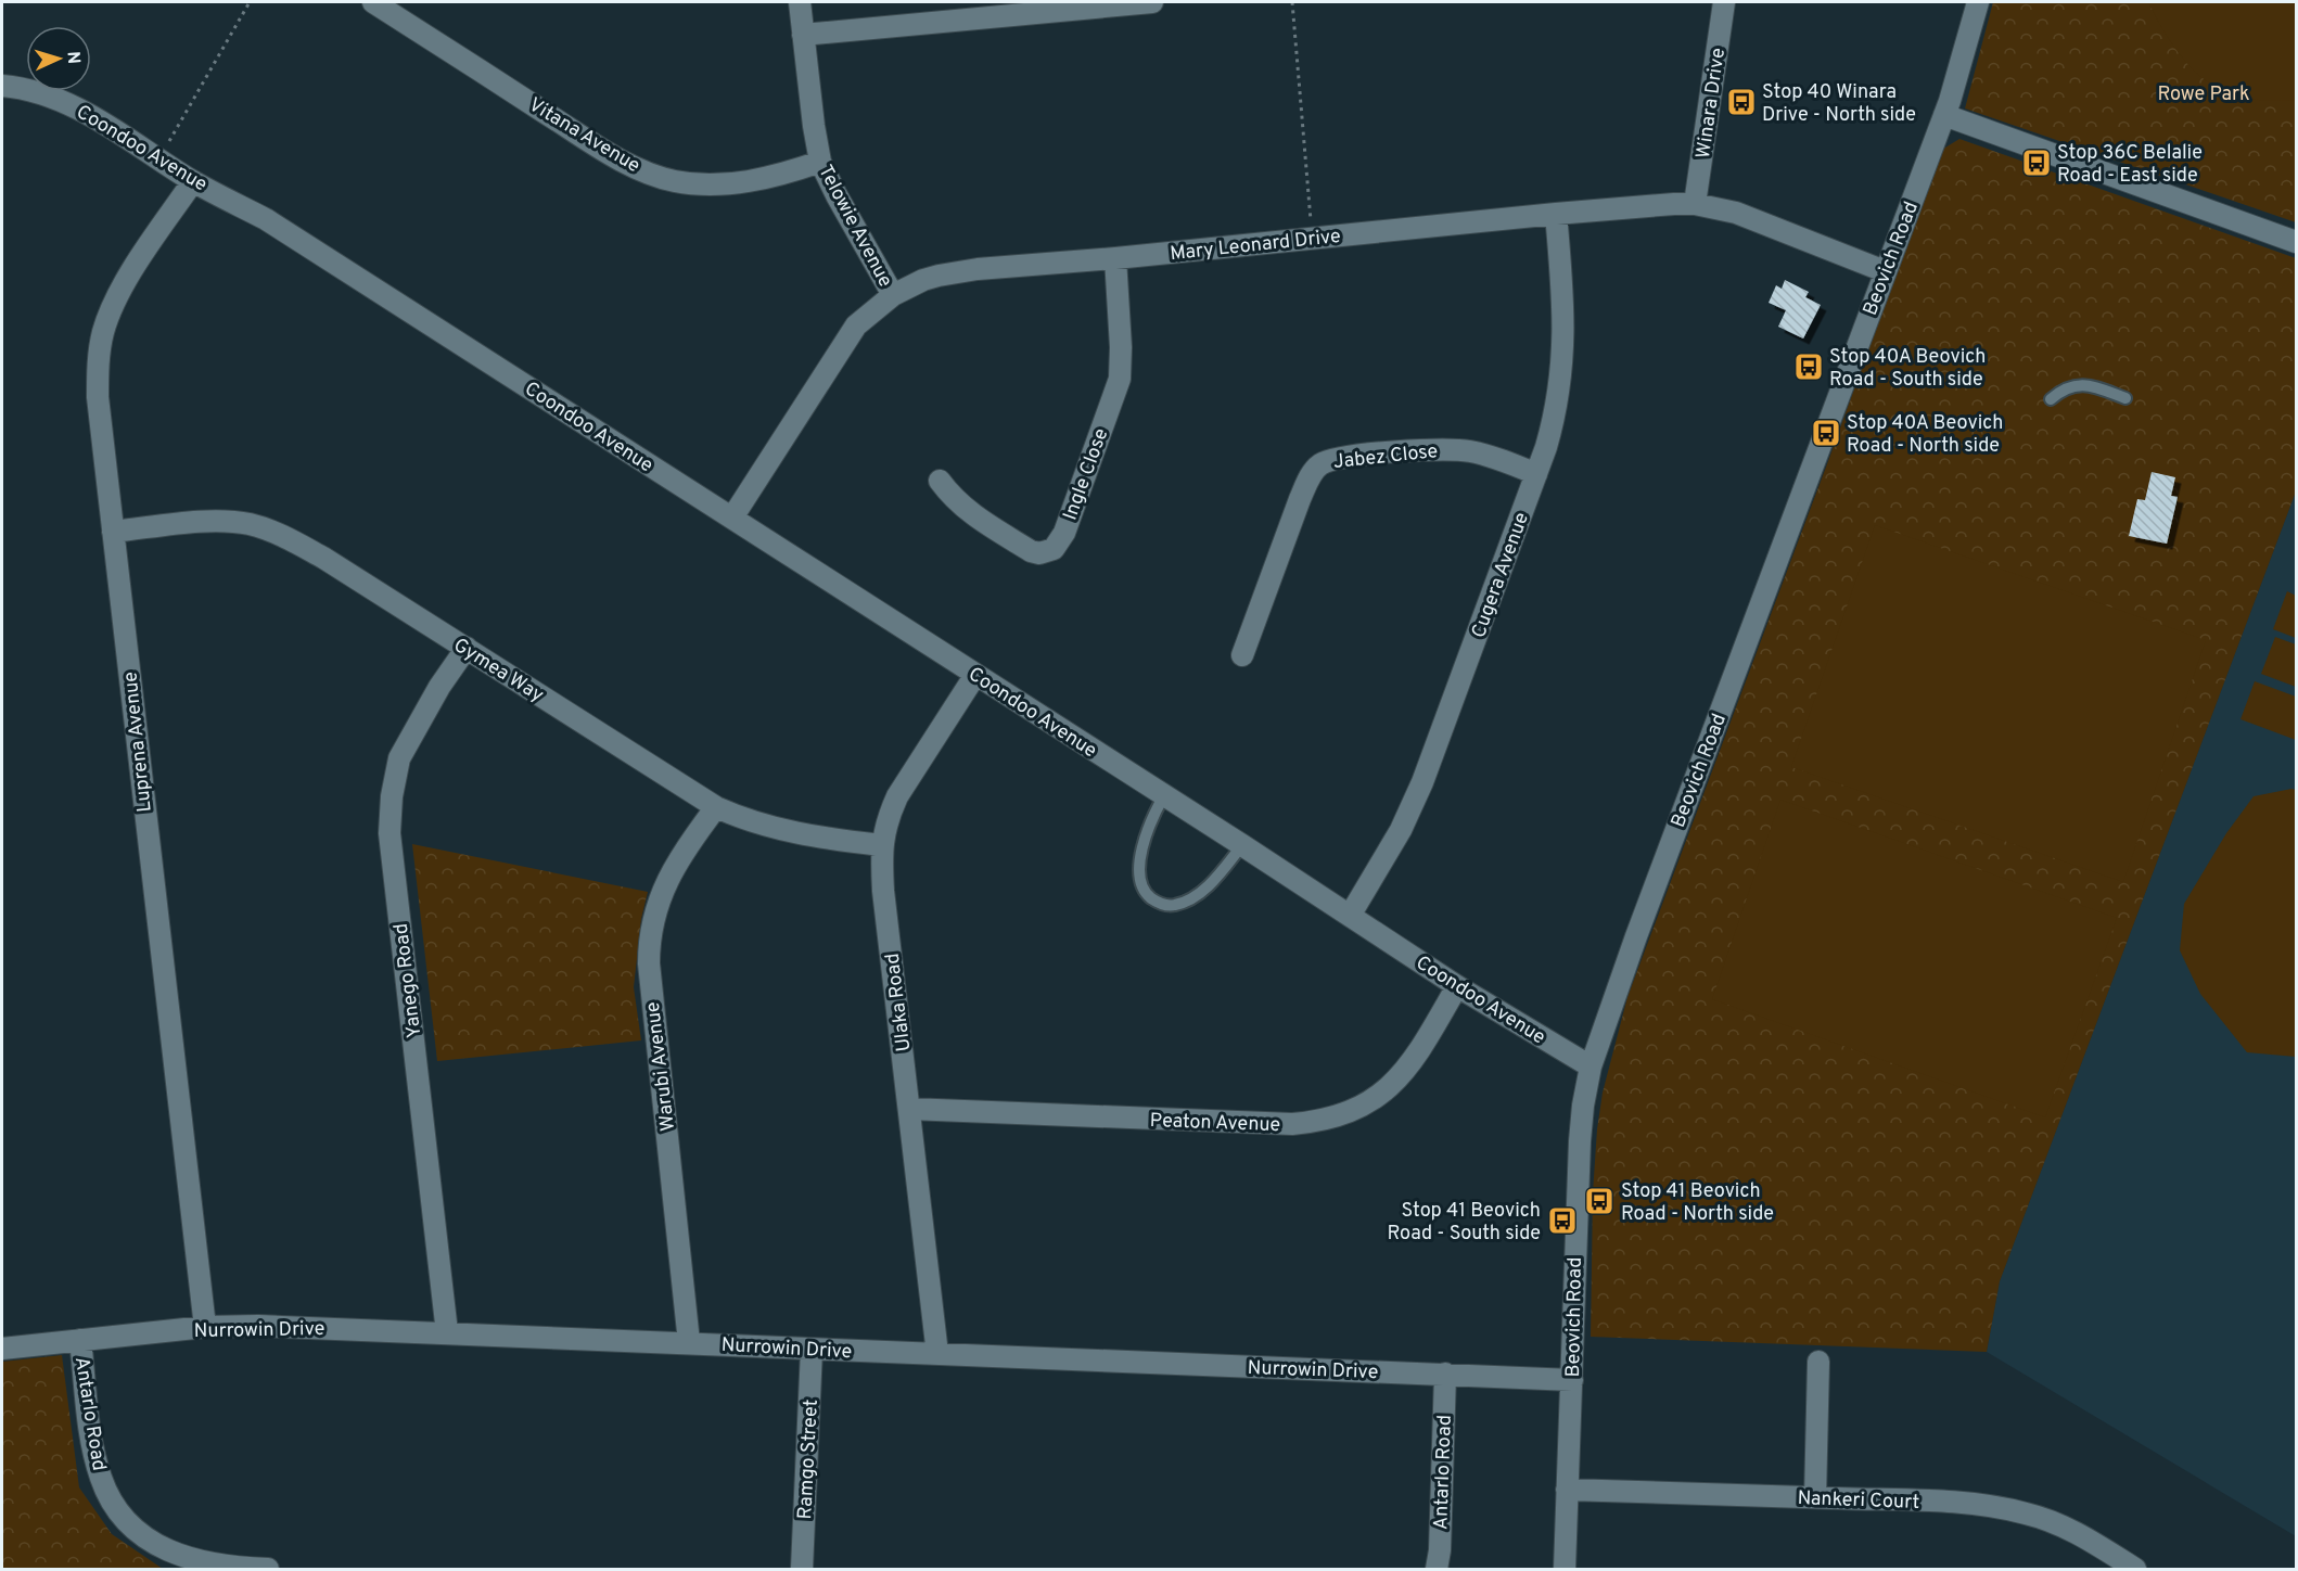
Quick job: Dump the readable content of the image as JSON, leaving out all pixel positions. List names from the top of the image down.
{
  "streets": {
    "street": [
      "Winara Drive",
      "Vitana Avenue",
      "Coondoo Avenue",
      "Telowie Avenue",
      "Mary Leonard Drive",
      "Beovich Road",
      "Jabez Close",
      "Ingle Close",
      "Cugera Avenue",
      "Gymea Way",
      "Luprena Avenue",
      "Yanego Road",
      "Ulaka Road",
      "Warubi Avenue",
      "Peaton Avenue",
      "Nurrowin Drive",
      "Antarlo Road",
      "Ramgo Street",
      "Nankeri Court"
    ]
  },
  "crossings": [
    ["Winara Drive", "Mary Leonard Drive"],
    ["Vitana Avenue", "Telowie Avenue"],
    ["Coondoo Avenue", "Mary Leonard Drive"],
    ["Coondoo Avenue", "Beovich Road"],
    ["Coondoo Avenue", "Cugera Avenue"],
    ["Coondoo Avenue", "Luprena Avenue"],
    ["Coondoo Avenue", "Ulaka Road"],
    ["Coondoo Avenue", "Peaton Avenue"],
    ["Telowie Avenue", "Mary Leonard Drive"],
    ["Mary Leonard Drive", "Beovich Road"],
    ["Mary Leonard Drive", "Ingle Close"],
    ["Mary Leonard Drive", "Cugera Avenue"],
    ["Beovich Road", "Nurrowin Drive"],
    ["Beovich Road", "Nankeri Court"],
    ["Jabez Close", "Cugera Avenue"],
    ["Gymea Way", "Luprena Avenue"],
    ["Gymea Way", "Yanego Road"],
    ["Gymea Way", "Ulaka Road"],
    ["Gymea Way", "Warubi Avenue"],
    ["Luprena Avenue", "Nurrowin Drive"],
    ["Yanego Road", "Nurrowin Drive"],
    ["Ulaka Road", "Peaton Avenue"],
    ["Ulaka Road", "Nurrowin Drive"],
    ["Warubi Avenue", "Nurrowin Drive"],
    ["Nurrowin Drive", "Antarlo Road"],
    ["Nurrowin Drive", "Ramgo Street"]
  ],
  "parks": ["Rowe Park"],
  "places": {
    "bus stop": [
      "Stop 40 Winara Drive - North side",
      "Stop 36C Belalie Road - East side",
      "Stop 40A Beovich Road - South side",
      "Stop 40A Beovich Road - North side",
      "Stop 41 Beovich Road - North side",
      "Stop 41 Beovich Road - South side"
    ]
  },
  "north": "right"
}
